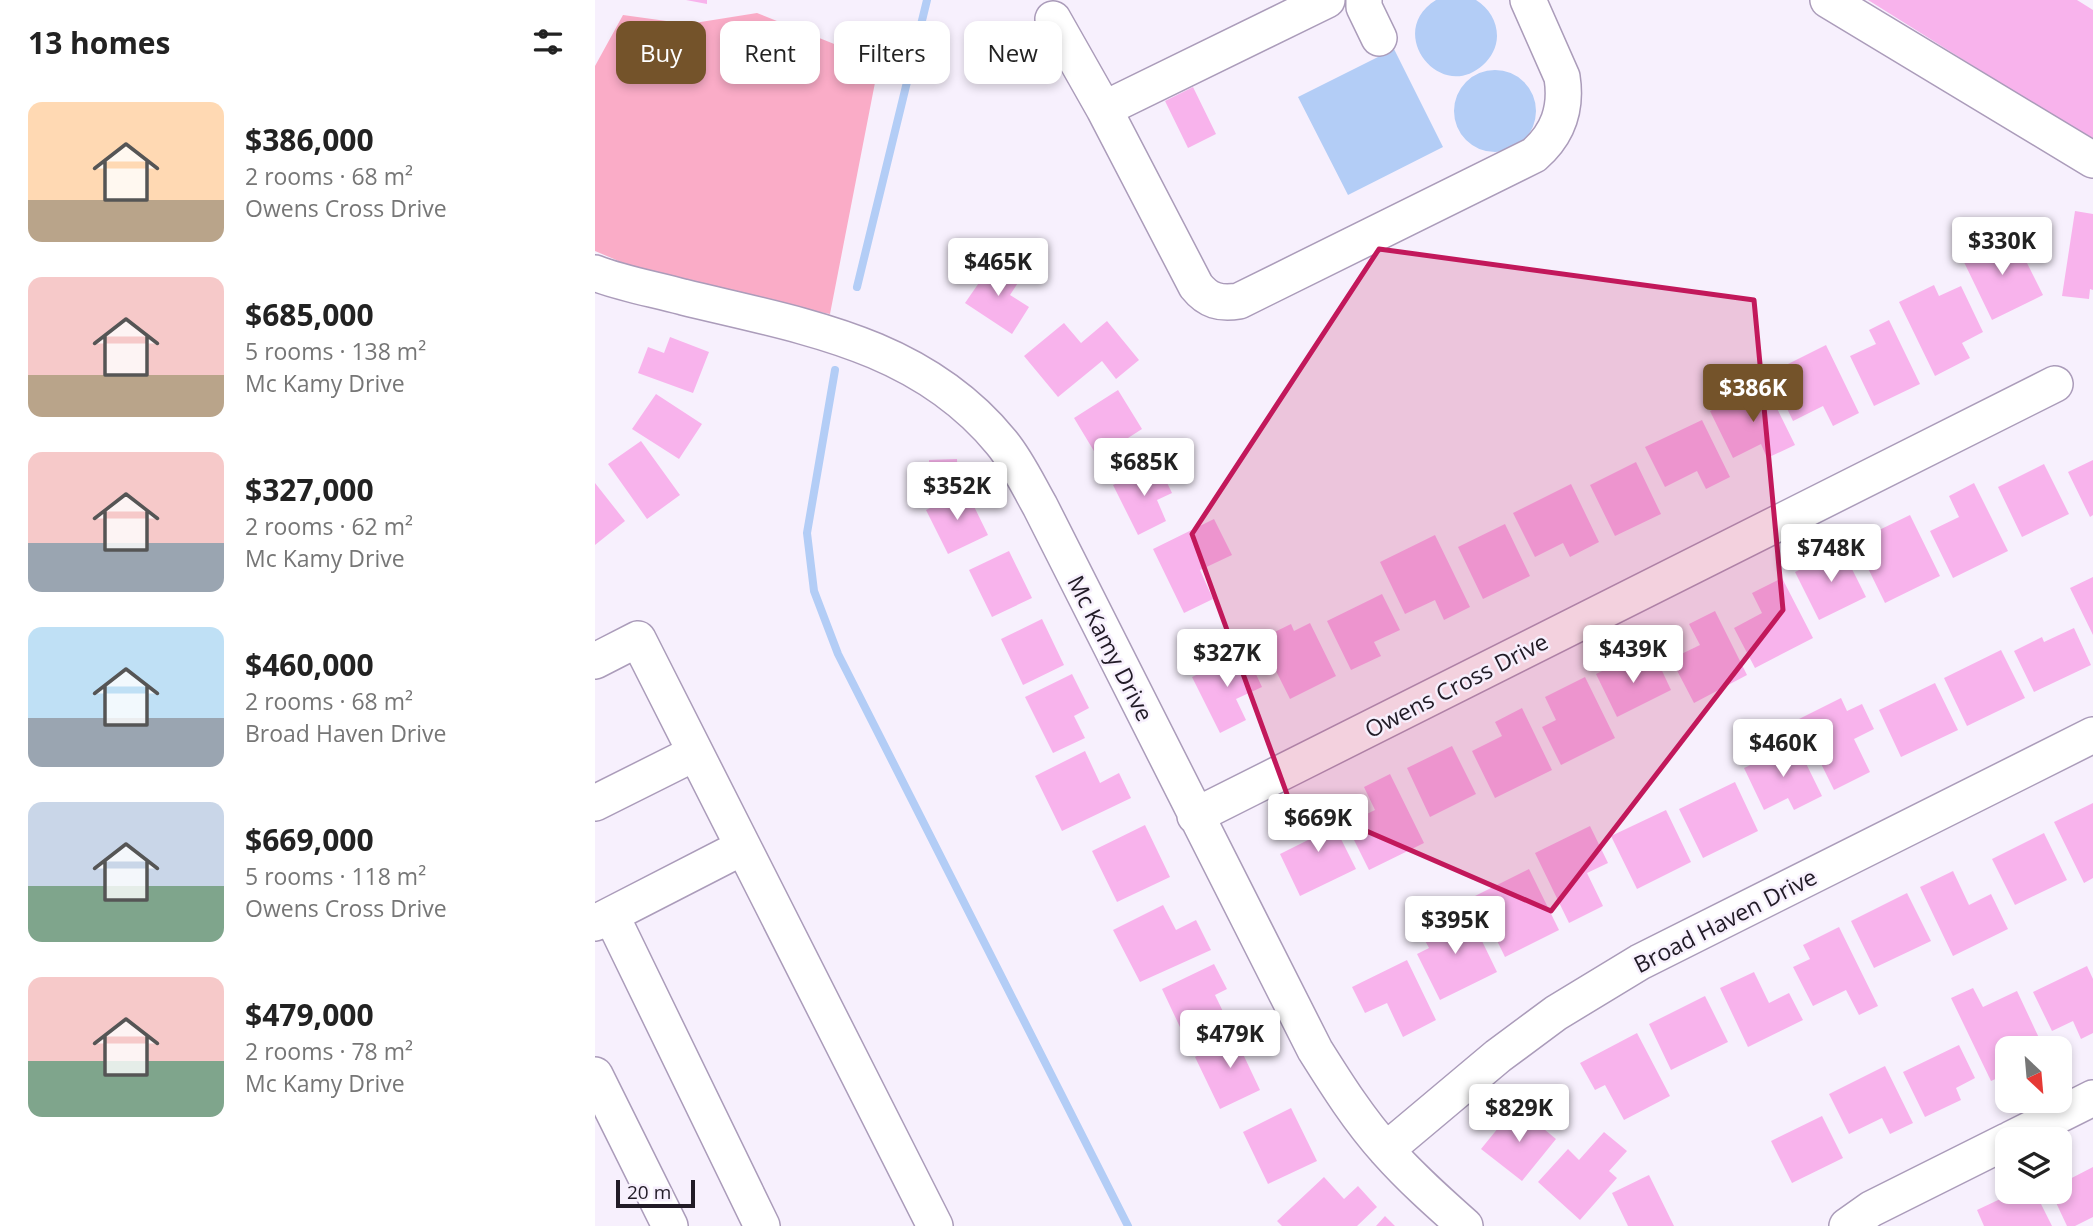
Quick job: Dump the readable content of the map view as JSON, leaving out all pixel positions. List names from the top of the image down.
{
  "streets": {
    "street": ["Mc Kamy Drive", "Owens Cross Drive", "Broad Haven Drive"]
  },
  "crossings": [
    ["Mc Kamy Drive", "Owens Cross Drive"],
    ["Mc Kamy Drive", "Broad Haven Drive"]
  ],
  "scale_bar": "20 m",
  "north": "bottom right",
  "page": {
    "heading": "13 homes",
    "chip": [
      "Buy",
      "Rent",
      "Filters",
      "New"
    ],
    "list": [
      {
        "name": "$386,000",
        "note": "2 rooms · 68 m² · Owens Cross Drive"
      },
      {
        "name": "$685,000",
        "note": "5 rooms · 138 m² · Mc Kamy Drive"
      },
      {
        "name": "$327,000",
        "note": "2 rooms · 62 m² · Mc Kamy Drive"
      },
      {
        "name": "$460,000",
        "note": "2 rooms · 68 m² · Broad Haven Drive"
      },
      {
        "name": "$669,000",
        "note": "5 rooms · 118 m² · Owens Cross Drive"
      },
      {
        "name": "$479,000",
        "note": "2 rooms · 78 m² · Mc Kamy Drive"
      }
    ],
    "price": [
      "$330K",
      "$465K",
      "$386K",
      "$685K",
      "$352K",
      "$748K",
      "$439K",
      "$327K",
      "$460K",
      "$669K",
      "$395K",
      "$479K",
      "$829K"
    ],
    "scale": "20 m"
  }
}
